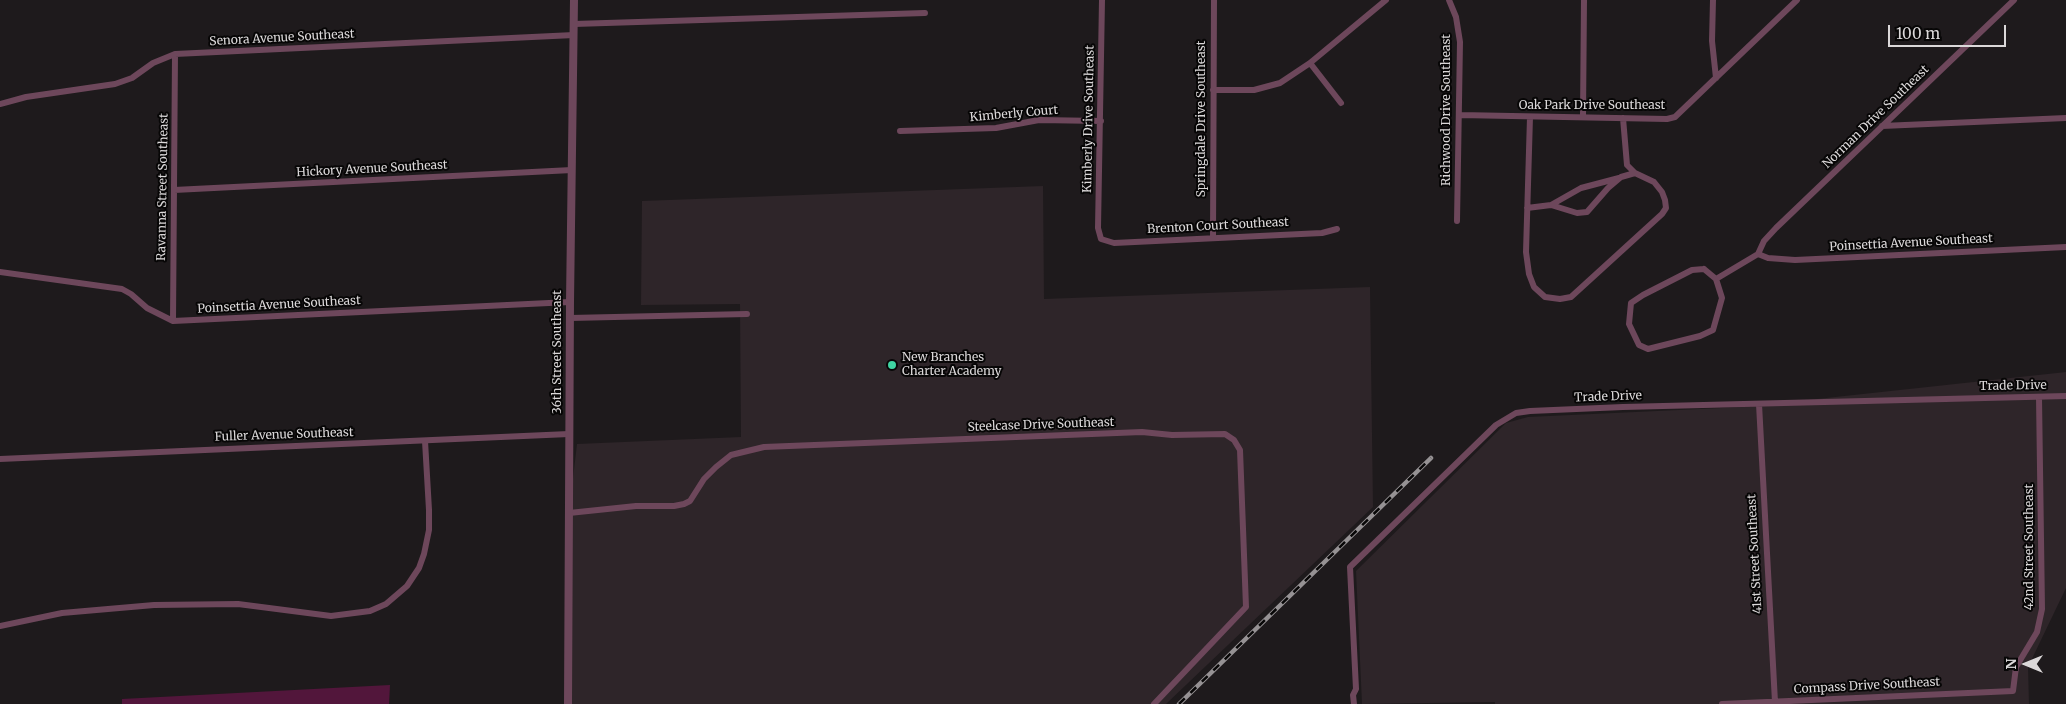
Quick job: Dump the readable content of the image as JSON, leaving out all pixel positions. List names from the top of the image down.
{
  "streets": {
    "street": [
      "Senora Avenue Southeast",
      "Oak Park Drive Southeast",
      "Richwood Drive Southeast",
      "Kimberly Court",
      "Norman Drive Southeast",
      "Kimberly Drive Southeast",
      "Springdale Drive Southeast",
      "Hickory Avenue Southeast",
      "Ravanna Street Southeast",
      "Brenton Court Southeast",
      "Poinsettia Avenue Southeast",
      "36th Street Southeast",
      "Trade Drive",
      "Steelcase Drive Southeast",
      "Fuller Avenue Southeast",
      "42nd Street Southeast",
      "41st Street Southeast",
      "Compass Drive Southeast"
    ]
  },
  "crossings": [
    ["Senora Avenue Southeast", "Ravanna Street Southeast"],
    ["Senora Avenue Southeast", "36th Street Southeast"],
    ["Oak Park Drive Southeast", "Richwood Drive Southeast"],
    ["Kimberly Court", "Kimberly Drive Southeast"],
    ["Norman Drive Southeast", "Poinsettia Avenue Southeast"],
    ["Kimberly Drive Southeast", "Brenton Court Southeast"],
    ["Springdale Drive Southeast", "Brenton Court Southeast"],
    ["Hickory Avenue Southeast", "Ravanna Street Southeast"],
    ["Hickory Avenue Southeast", "36th Street Southeast"],
    ["Ravanna Street Southeast", "Poinsettia Avenue Southeast"],
    ["Poinsettia Avenue Southeast", "36th Street Southeast"],
    ["36th Street Southeast", "Steelcase Drive Southeast"],
    ["36th Street Southeast", "Fuller Avenue Southeast"],
    ["Trade Drive", "42nd Street Southeast"],
    ["Trade Drive", "41st Street Southeast"],
    ["42nd Street Southeast", "Compass Drive Southeast"],
    ["41st Street Southeast", "Compass Drive Southeast"]
  ],
  "places": ["New Branches Charter Academy"],
  "scale_bar": "100 m",
  "north": "left"
}
